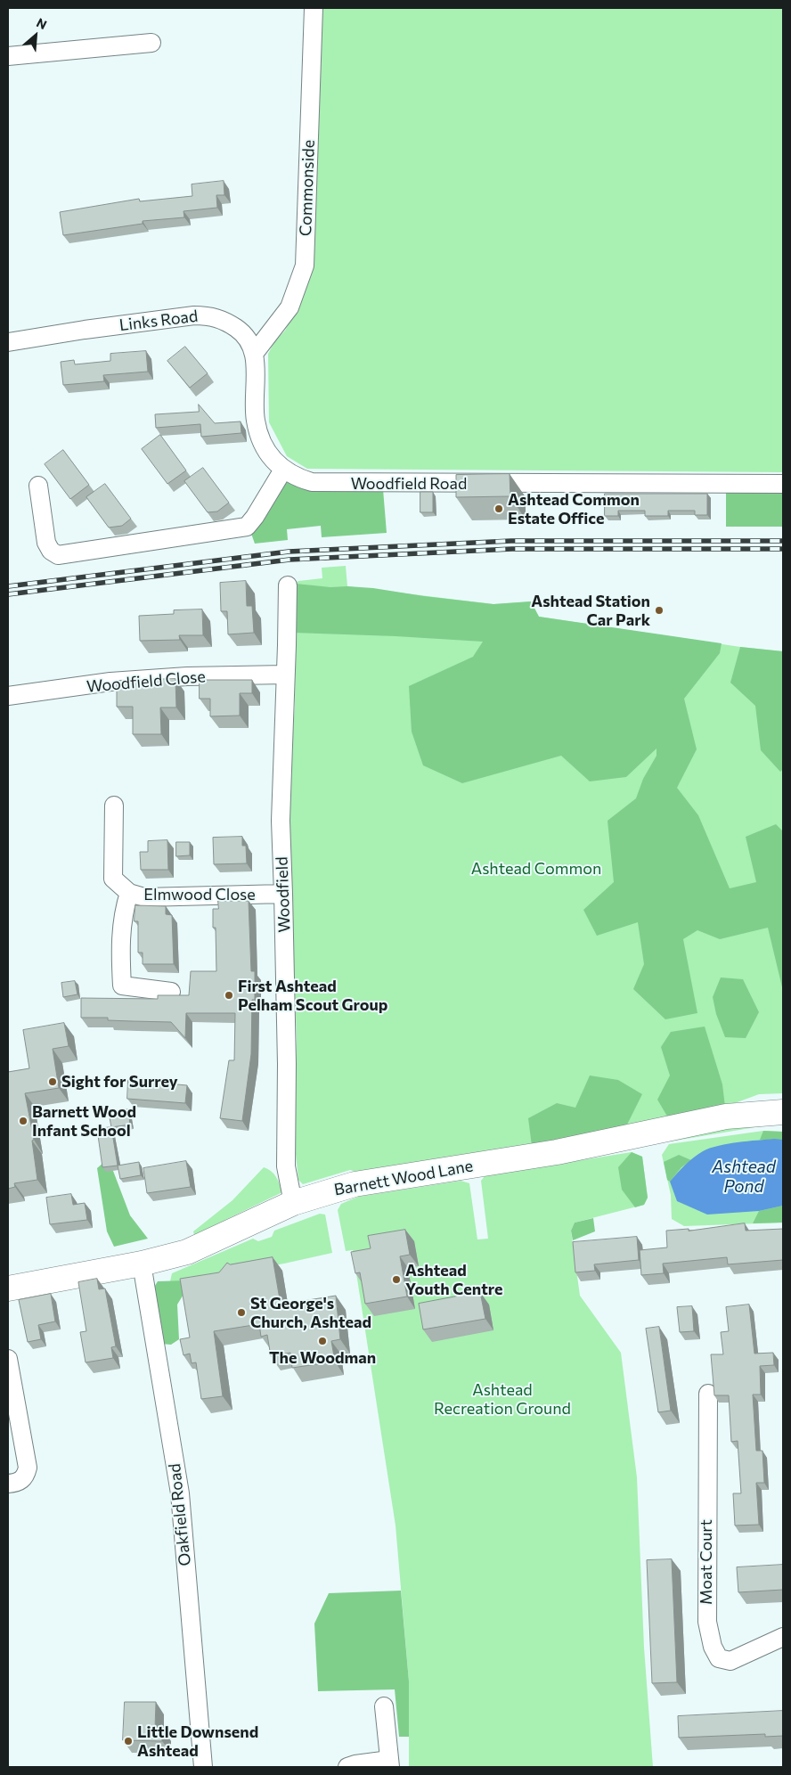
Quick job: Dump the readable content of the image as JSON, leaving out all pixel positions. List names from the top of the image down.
{
  "streets": {
    "street": [
      "Commonside",
      "Links Road",
      "Woodfield Road",
      "Woodfield Close",
      "Elmwood Close",
      "Woodfield",
      "Barnett Wood Lane",
      "Oakfield Road",
      "Moat Court"
    ]
  },
  "crossings": [
    ["Commonside", "Links Road"],
    ["Links Road", "Woodfield Road"],
    ["Woodfield Close", "Woodfield"],
    ["Elmwood Close", "Woodfield"],
    ["Woodfield", "Barnett Wood Lane"],
    ["Barnett Wood Lane", "Oakfield Road"]
  ],
  "water": ["Ashtead Pond"],
  "parks": ["Ashtead Common", "Ashtead Recreation Ground"],
  "places": [
    "Ashtead Common Estate Office",
    "Ashtead Station Car Park",
    "First Ashtead Pelham Scout Group",
    "Sight for Surrey",
    "Barnett Wood Infant School",
    "Ashtead Youth Centre",
    "St George's Church, Ashtead",
    "The Woodman",
    "Little Downsend Ashtead"
  ],
  "north": "top right"
}
